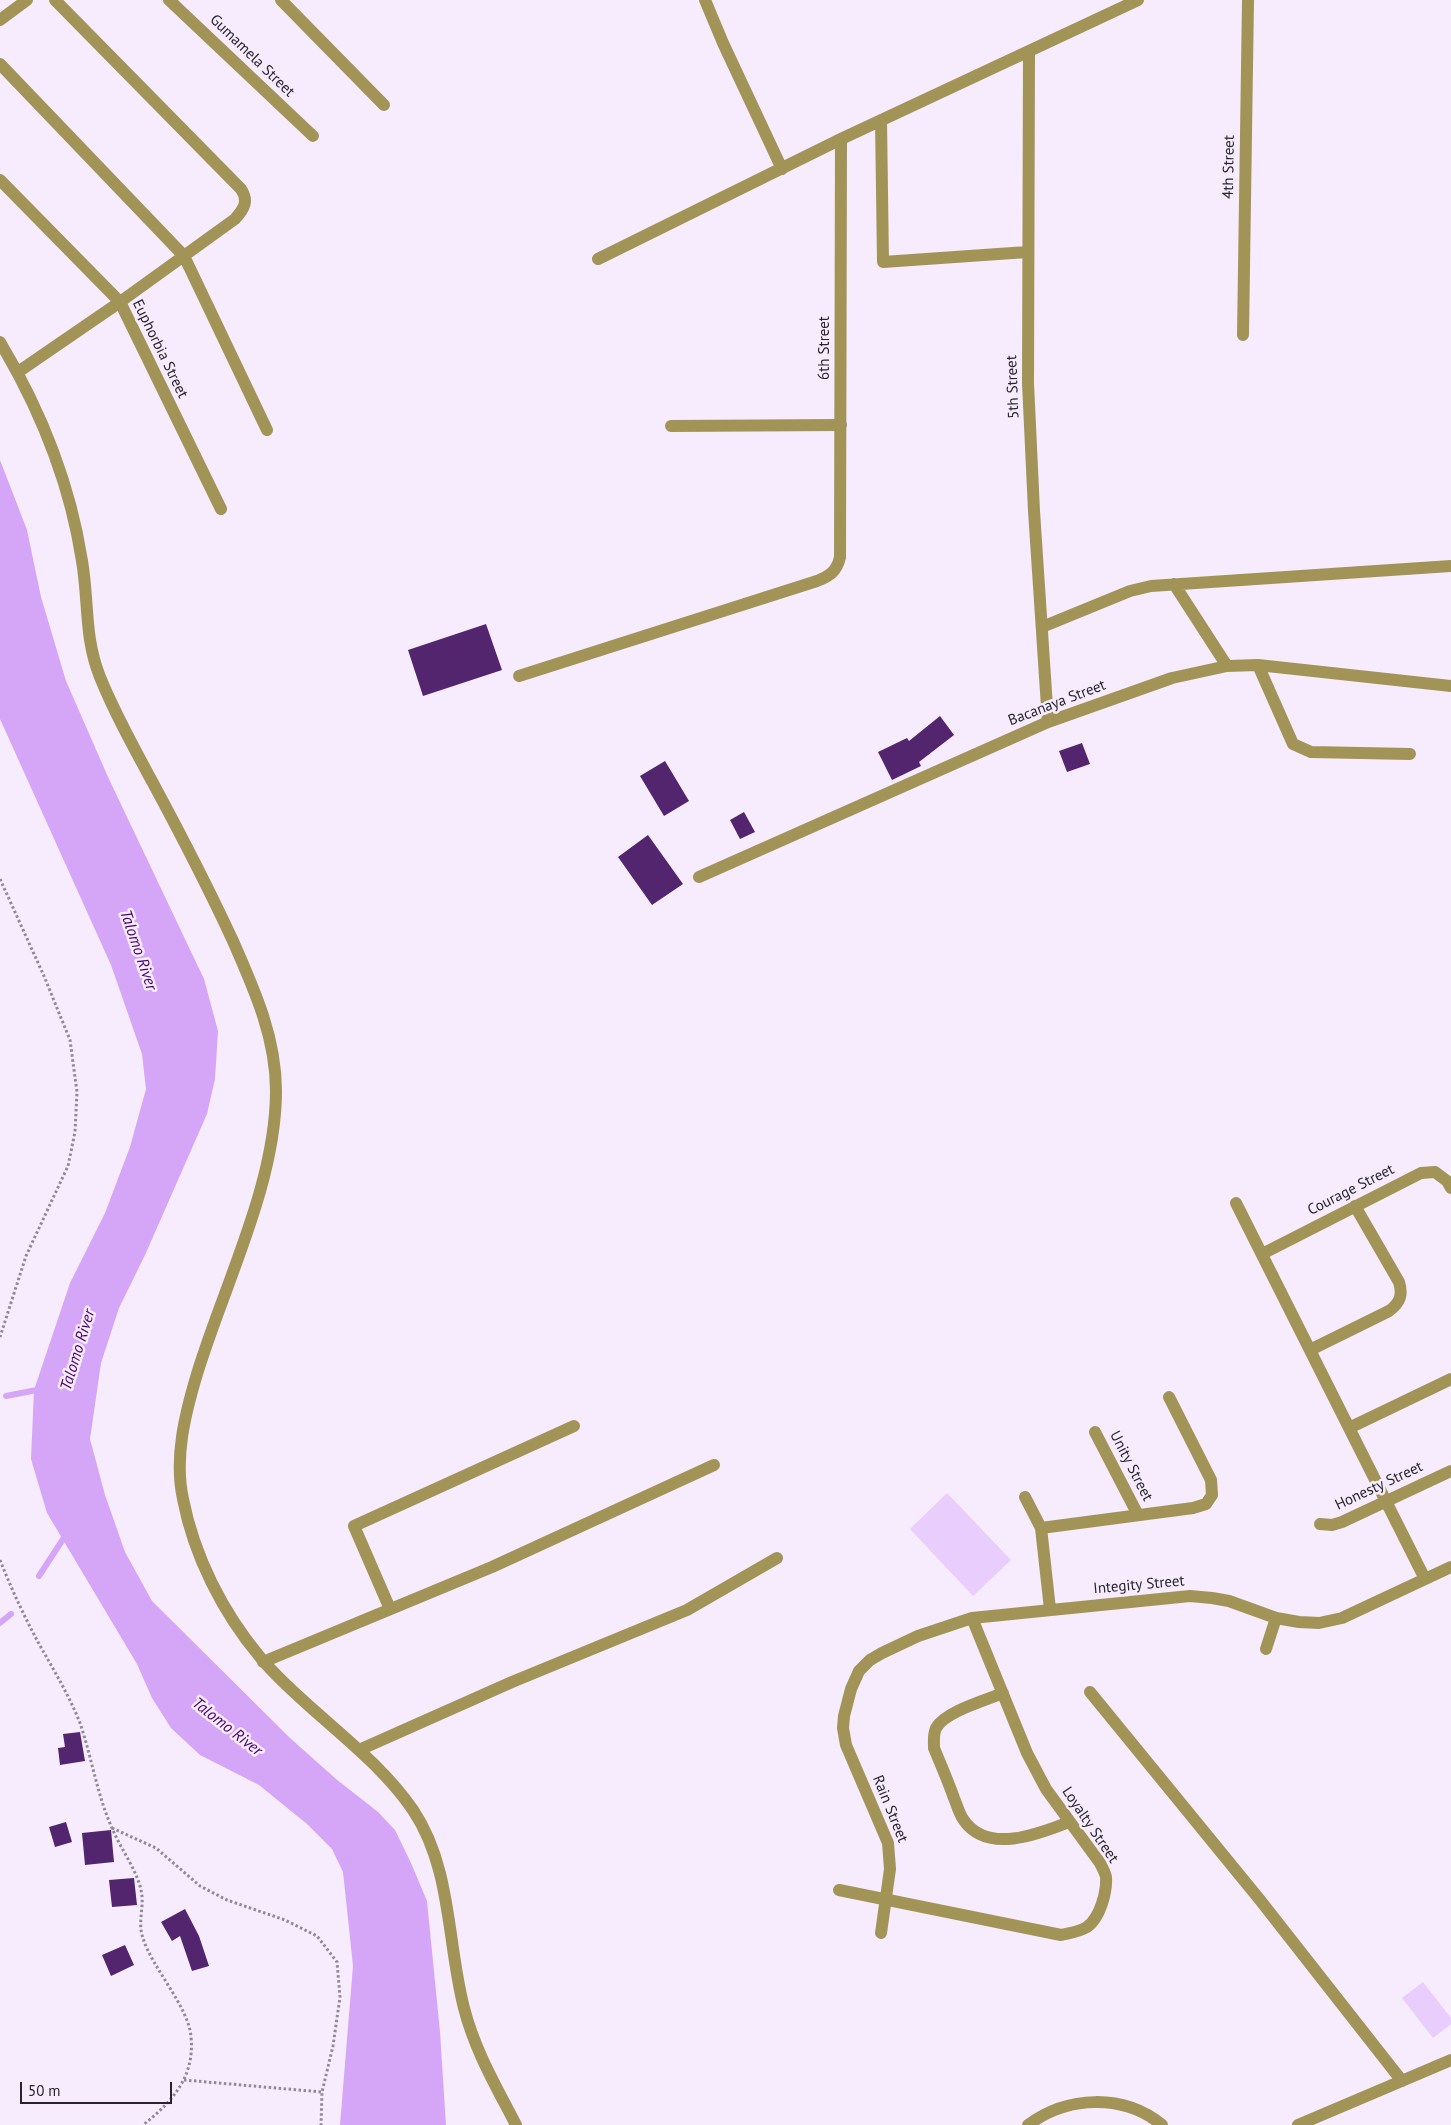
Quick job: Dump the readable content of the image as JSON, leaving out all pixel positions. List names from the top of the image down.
{
  "streets": {
    "street": [
      "Gumamela Street",
      "4th Street",
      "6th Street",
      "Euphorbia Street",
      "5th Street",
      "Bacanaya Street",
      "Courage Street",
      "Unity Street",
      "Honesty Street",
      "Integity Street",
      "Rain Street",
      "Loyalty Street"
    ]
  },
  "crossings": [
    ["5th Street", "Bacanaya Street"],
    ["Integity Street", "Rain Street"],
    ["Integity Street", "Loyalty Street"],
    ["Rain Street", "Loyalty Street"]
  ],
  "water": ["Talomo River"],
  "scale_bar": "50 m"
}
